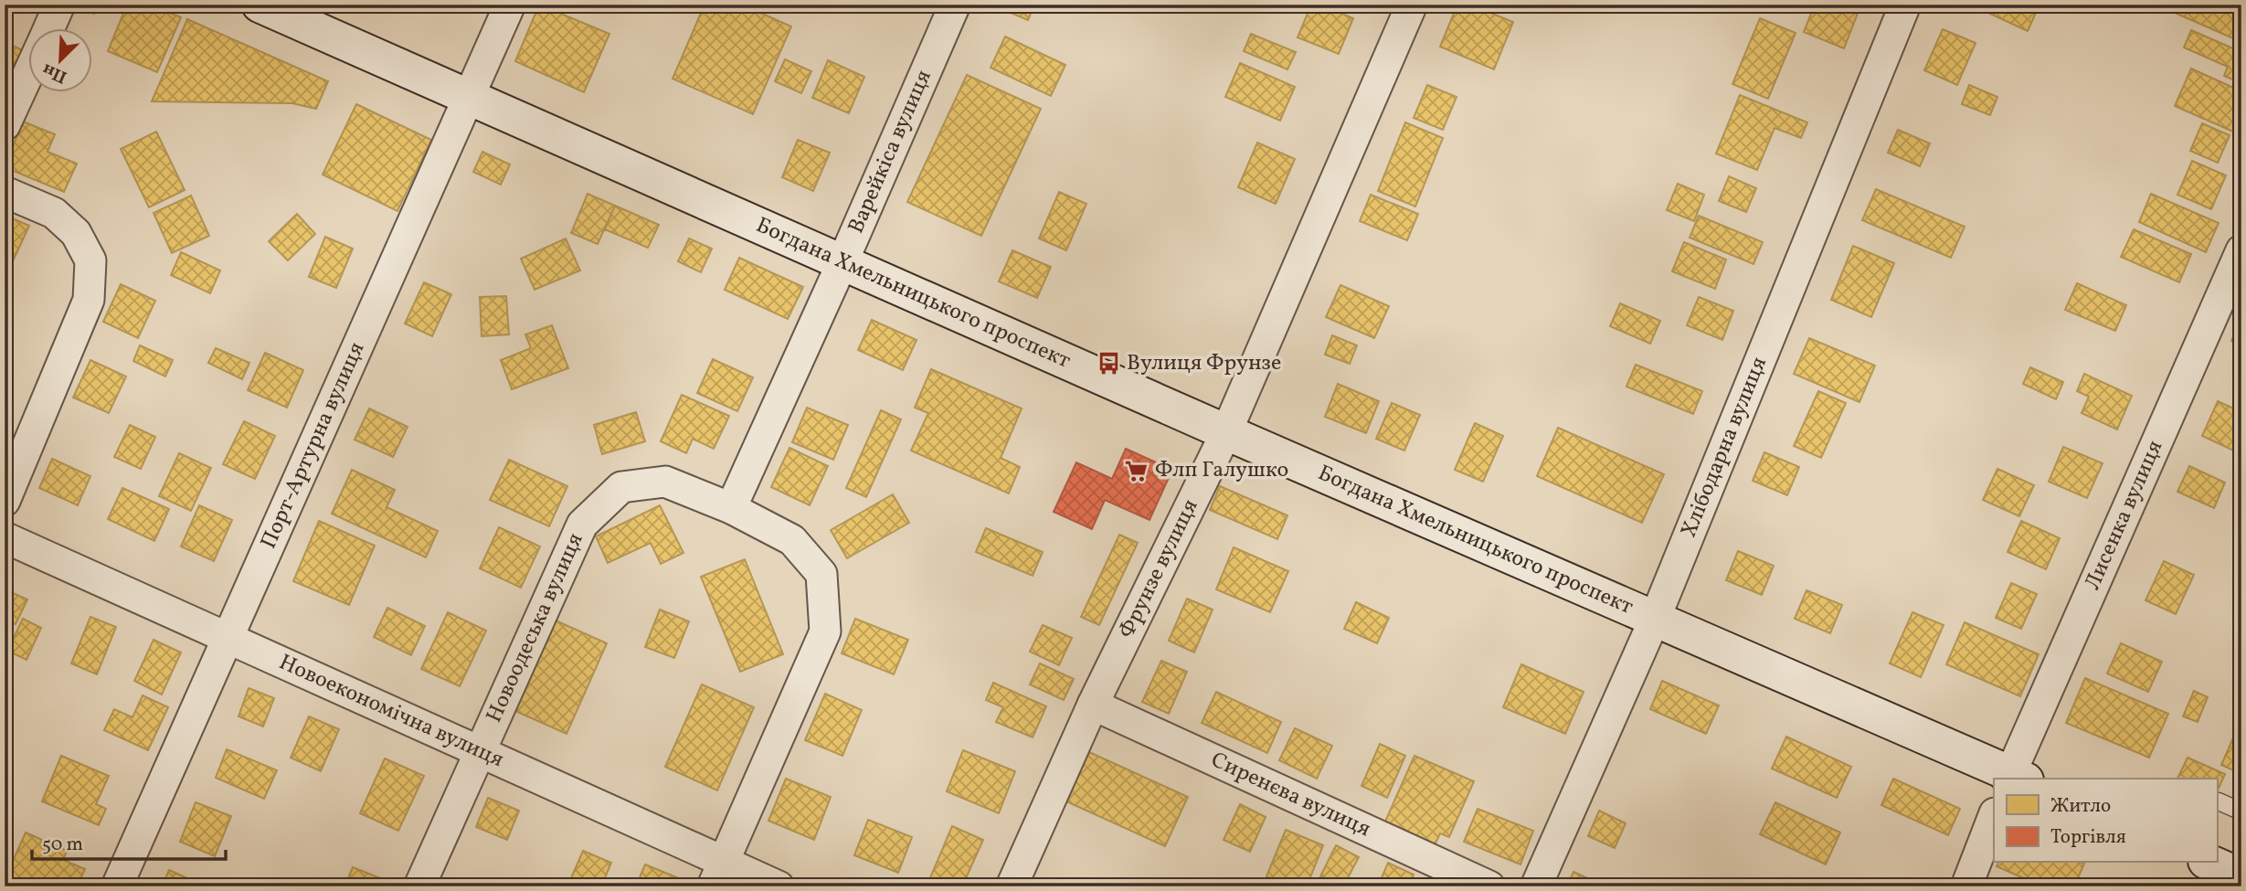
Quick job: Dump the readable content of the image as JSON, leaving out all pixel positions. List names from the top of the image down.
{
  "streets": {
    "main road": ["Богдана Хмельницького проспект"],
    "street": [
      "Варейкіса вулиця",
      "Порт-Артурна вулиця",
      "Хлібодарна вулиця",
      "Лисенка вулиця",
      "Фрунзе вулиця",
      "Новоодеська вулиця",
      "Новоекономічна вулиця",
      "Сиренєва вулиця"
    ]
  },
  "crossings": [
    ["Варейкіса вулиця", "Богдана Хмельницького проспект"],
    ["Варейкіса вулиця", "Новоодеська вулиця"],
    ["Богдана Хмельницького проспект", "Порт-Артурна вулиця"],
    ["Богдана Хмельницького проспект", "Хлібодарна вулиця"],
    ["Богдана Хмельницького проспект", "Лисенка вулиця"],
    ["Богдана Хмельницького проспект", "Фрунзе вулиця"],
    ["Порт-Артурна вулиця", "Новоекономічна вулиця"],
    ["Фрунзе вулиця", "Сиренєва вулиця"],
    ["Новоодеська вулиця", "Новоекономічна вулиця"]
  ],
  "places": {
    "bus stop": ["Вулиця Фрунзе"],
    "supermarket": ["Флп Галушко"]
  },
  "legend": ["Житло", "Торгівля"],
  "scale_bar": "50 m",
  "north": "bottom left"
}
